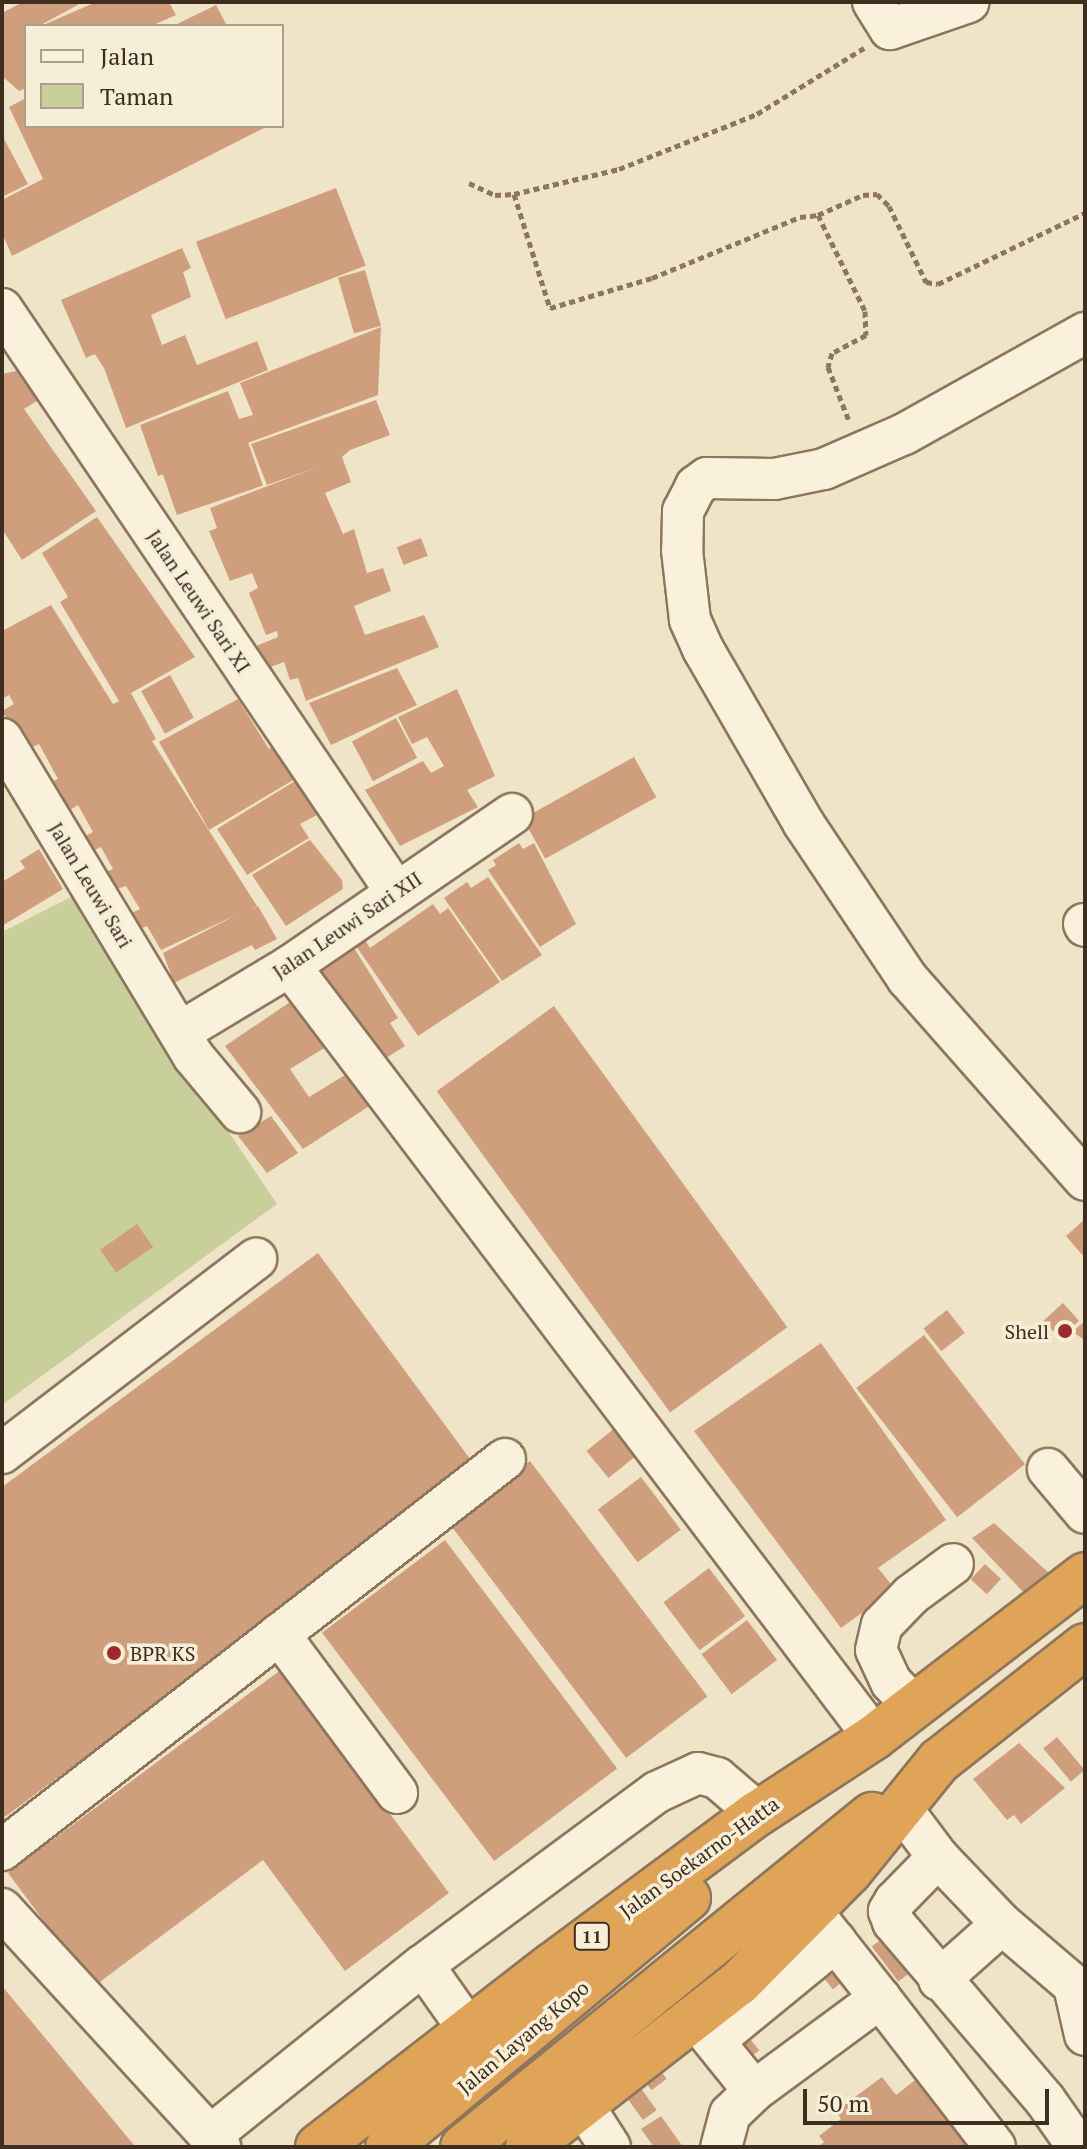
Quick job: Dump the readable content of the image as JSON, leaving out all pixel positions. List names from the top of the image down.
{
  "streets": {
    "highway": ["Jalan Soekarno-Hatta", "11", "Jalan Layang Kopo"],
    "street": ["Jalan Leuwi Sari XI", "Jalan Leuwi Sari", "Jalan Leuwi Sari XII"]
  },
  "crossings": [
    ["Jalan Leuwi Sari XI", "Jalan Leuwi Sari XII"],
    ["Jalan Leuwi Sari", "Jalan Leuwi Sari XII"],
    ["Jalan Soekarno-Hatta", "Jalan Layang Kopo"]
  ],
  "places": ["Shell", "BPR KS"],
  "legend": ["Jalan", "Taman"],
  "scale_bar": "50 m"
}
